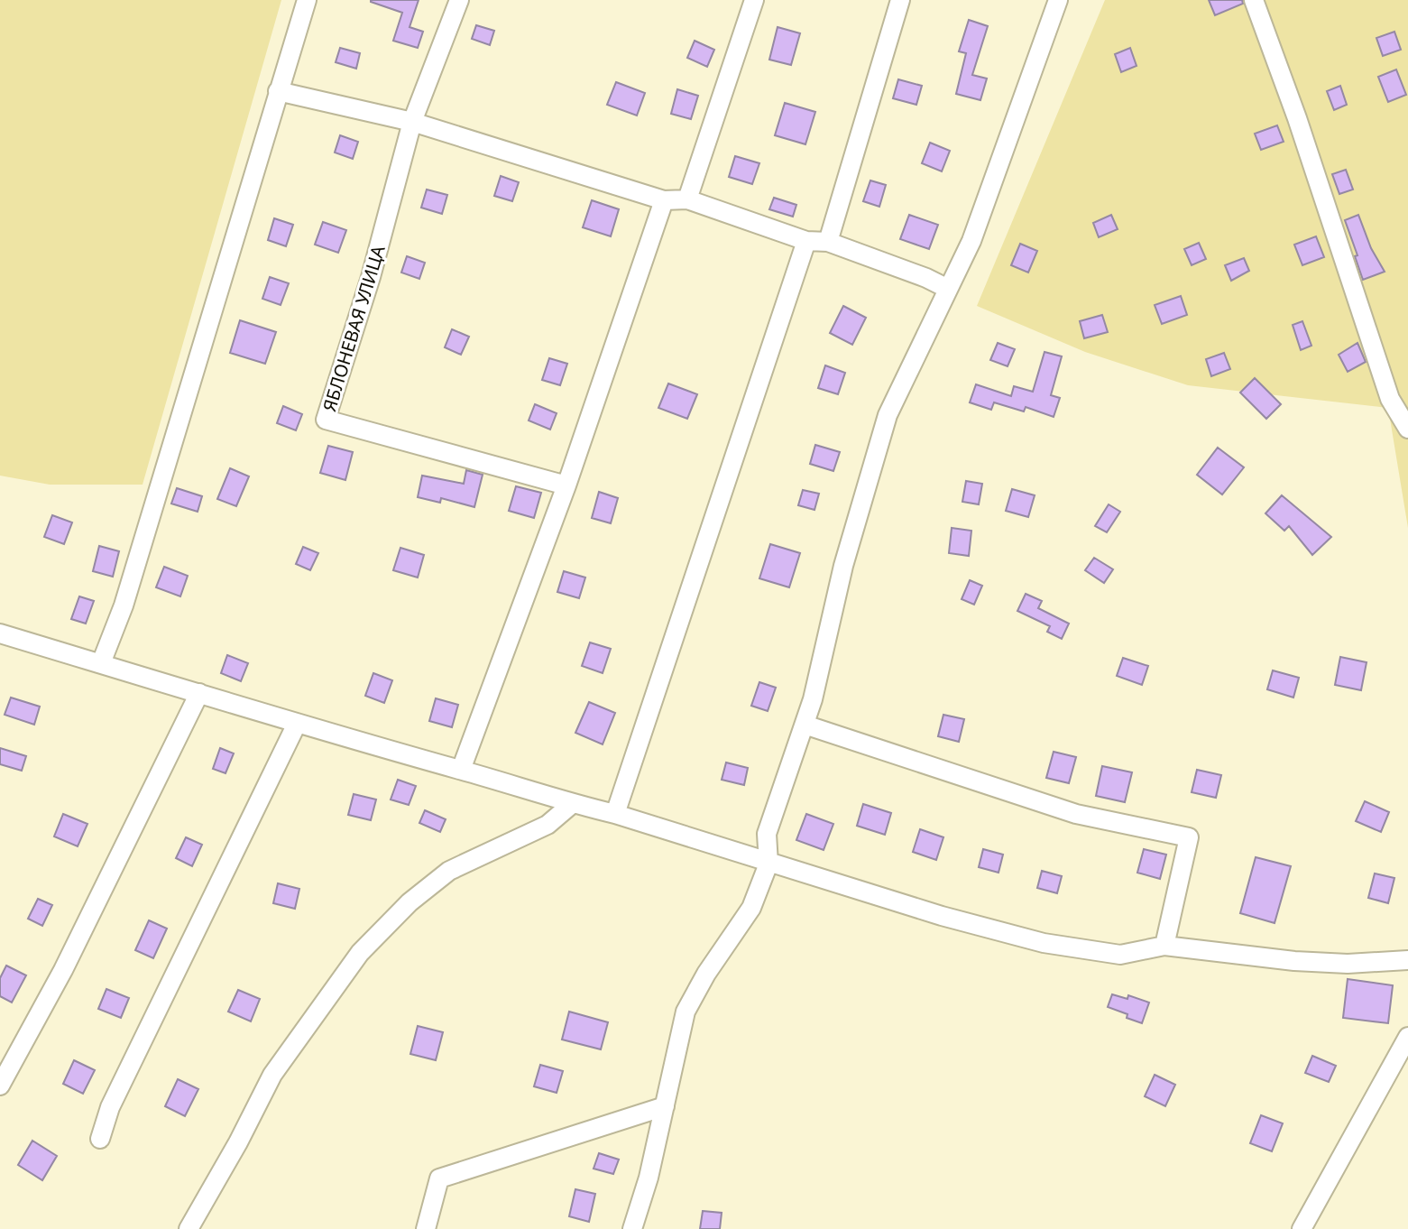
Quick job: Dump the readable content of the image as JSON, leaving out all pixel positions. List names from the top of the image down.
{
  "streets": {
    "street": ["ЯБЛОНЕВАЯ УЛИЦА"]
  }
}
